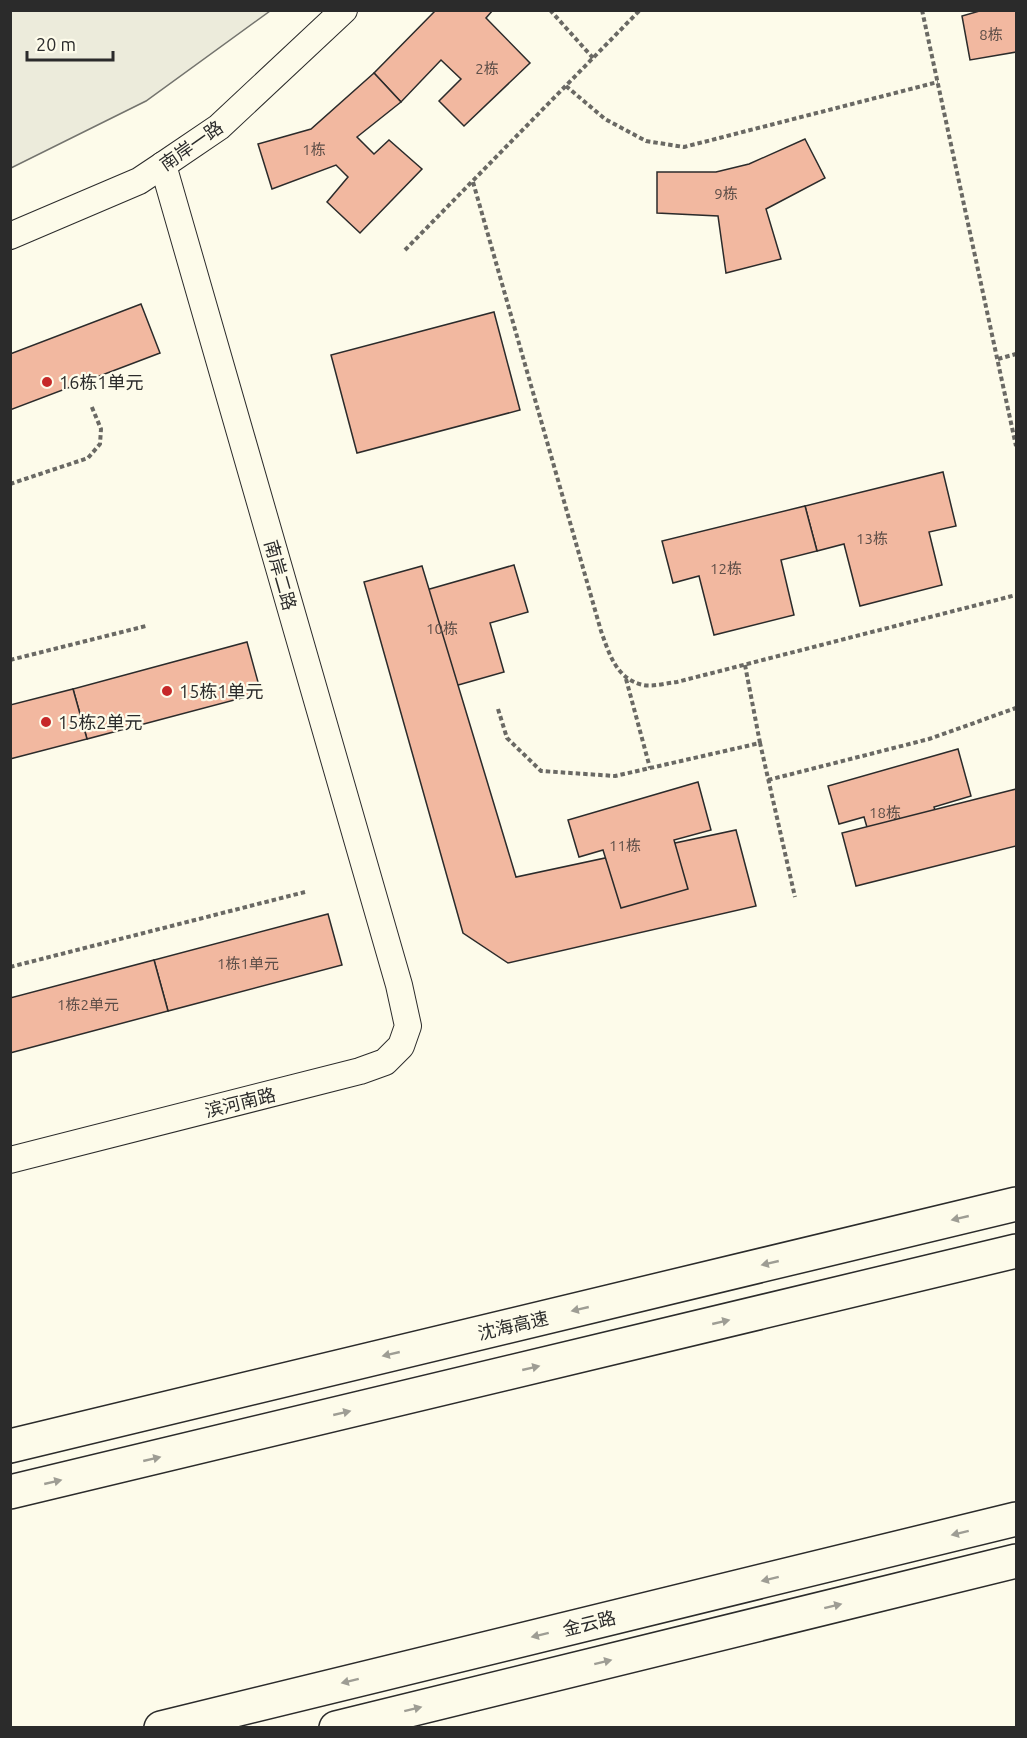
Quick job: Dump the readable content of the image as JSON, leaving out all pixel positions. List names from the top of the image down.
{
  "streets": {
    "main road": ["沈海高速", "金云路"],
    "street": ["南岸一路", "南岸二路", "滨河南路"]
  },
  "crossings": [
    ["南岸一路", "南岸二路"],
    ["南岸二路", "滨河南路"]
  ],
  "places": ["16栋1单元", "15栋1单元", "15栋2单元"],
  "house_numbers": [
    "8栋",
    "2栋",
    "1栋",
    "9栋",
    "13栋",
    "12栋",
    "10栋",
    "18栋",
    "11栋",
    "1栋1单元",
    "1栋2单元"
  ],
  "scale_bar": "20 m"
}
